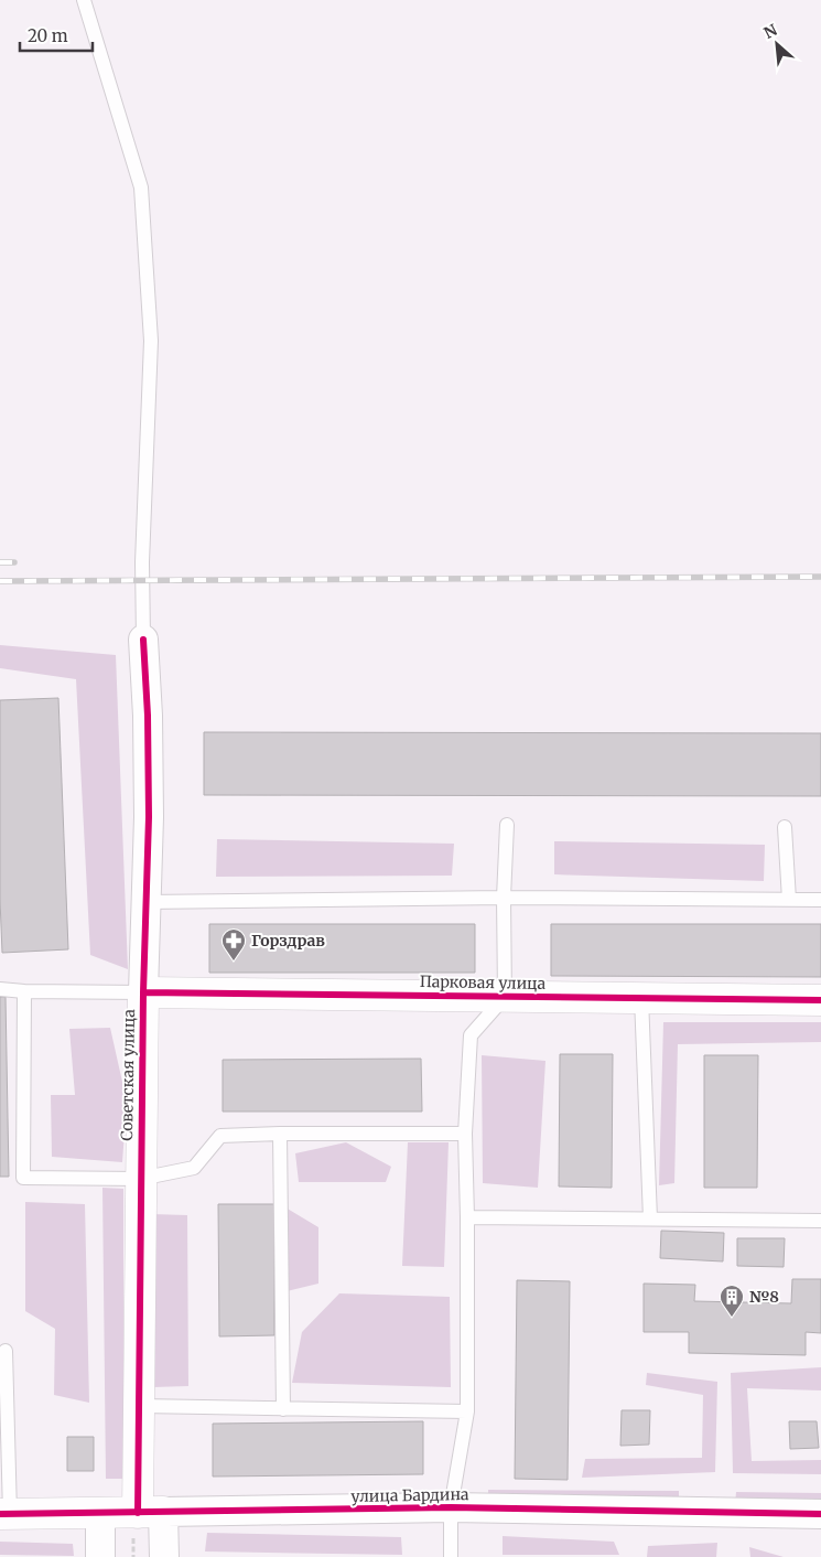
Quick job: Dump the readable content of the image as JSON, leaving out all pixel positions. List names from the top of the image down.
{
  "streets": {
    "street": ["Парковая улица", "Советская улица", "улица Бардина"]
  },
  "crossings": [
    ["Парковая улица", "Советская улица"],
    ["Советская улица", "улица Бардина"]
  ],
  "places": {
    "pharmacy": ["Горздрав"],
    "building": ["№8"]
  },
  "scale_bar": "20 m",
  "north": "top left"
}
